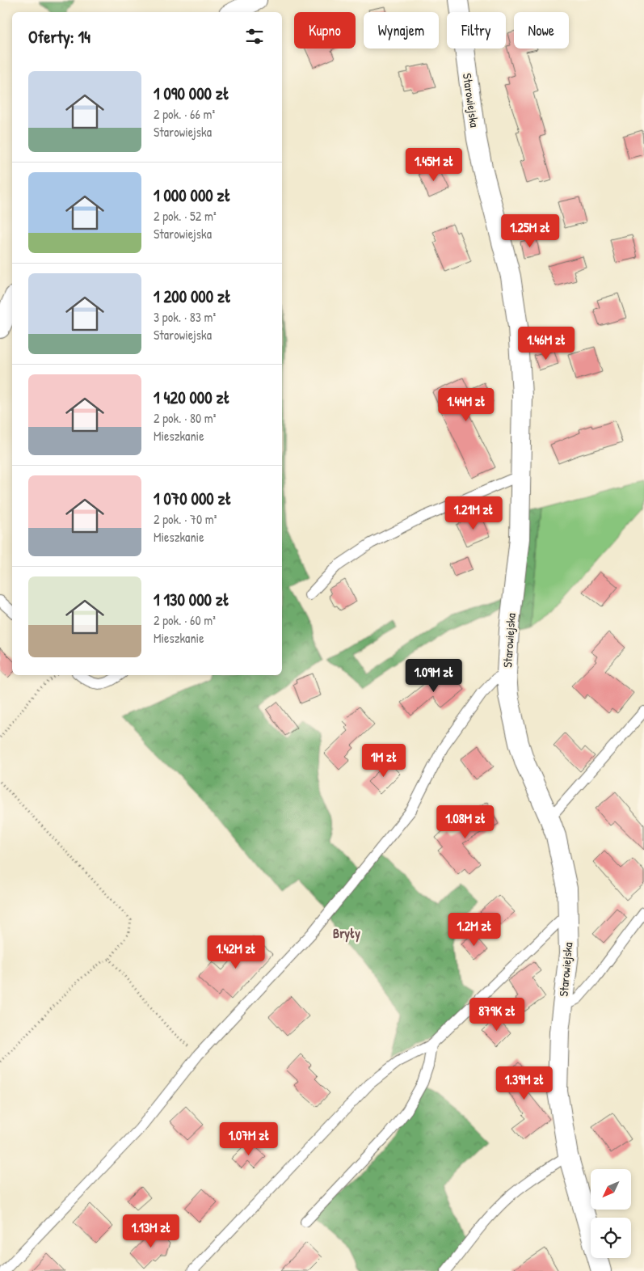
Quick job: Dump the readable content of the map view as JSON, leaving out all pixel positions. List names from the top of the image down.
{
  "streets": {
    "street": ["Starowiejska"]
  },
  "districts": ["Bryły"],
  "north": "bottom left",
  "page": {
    "chip": [
      "Kupno",
      "Wynajem",
      "Filtry",
      "Nowe"
    ],
    "heading": "Oferty: 14",
    "list": [
      {
        "name": "1 090 000 zł",
        "note": "2 pok. · 66 m² · Starowiejska"
      },
      {
        "name": "1 000 000 zł",
        "note": "2 pok. · 52 m² · Starowiejska"
      },
      {
        "name": "1 200 000 zł",
        "note": "3 pok. · 83 m² · Starowiejska"
      },
      {
        "name": "1 420 000 zł",
        "note": "2 pok. · 80 m² · Mieszkanie"
      },
      {
        "name": "1 070 000 zł",
        "note": "2 pok. · 70 m² · Mieszkanie"
      },
      {
        "name": "1 130 000 zł",
        "note": "2 pok. · 60 m² · Mieszkanie"
      }
    ],
    "price": [
      "1.45M zł",
      "1.25M zł",
      "1.46M zł",
      "1.44M zł",
      "1.21M zł",
      "1.09M zł",
      "1M zł",
      "1.08M zł",
      "1.2M zł",
      "1.42M zł",
      "879K zł",
      "1.39M zł",
      "1.07M zł",
      "1.13M zł"
    ]
  }
}
